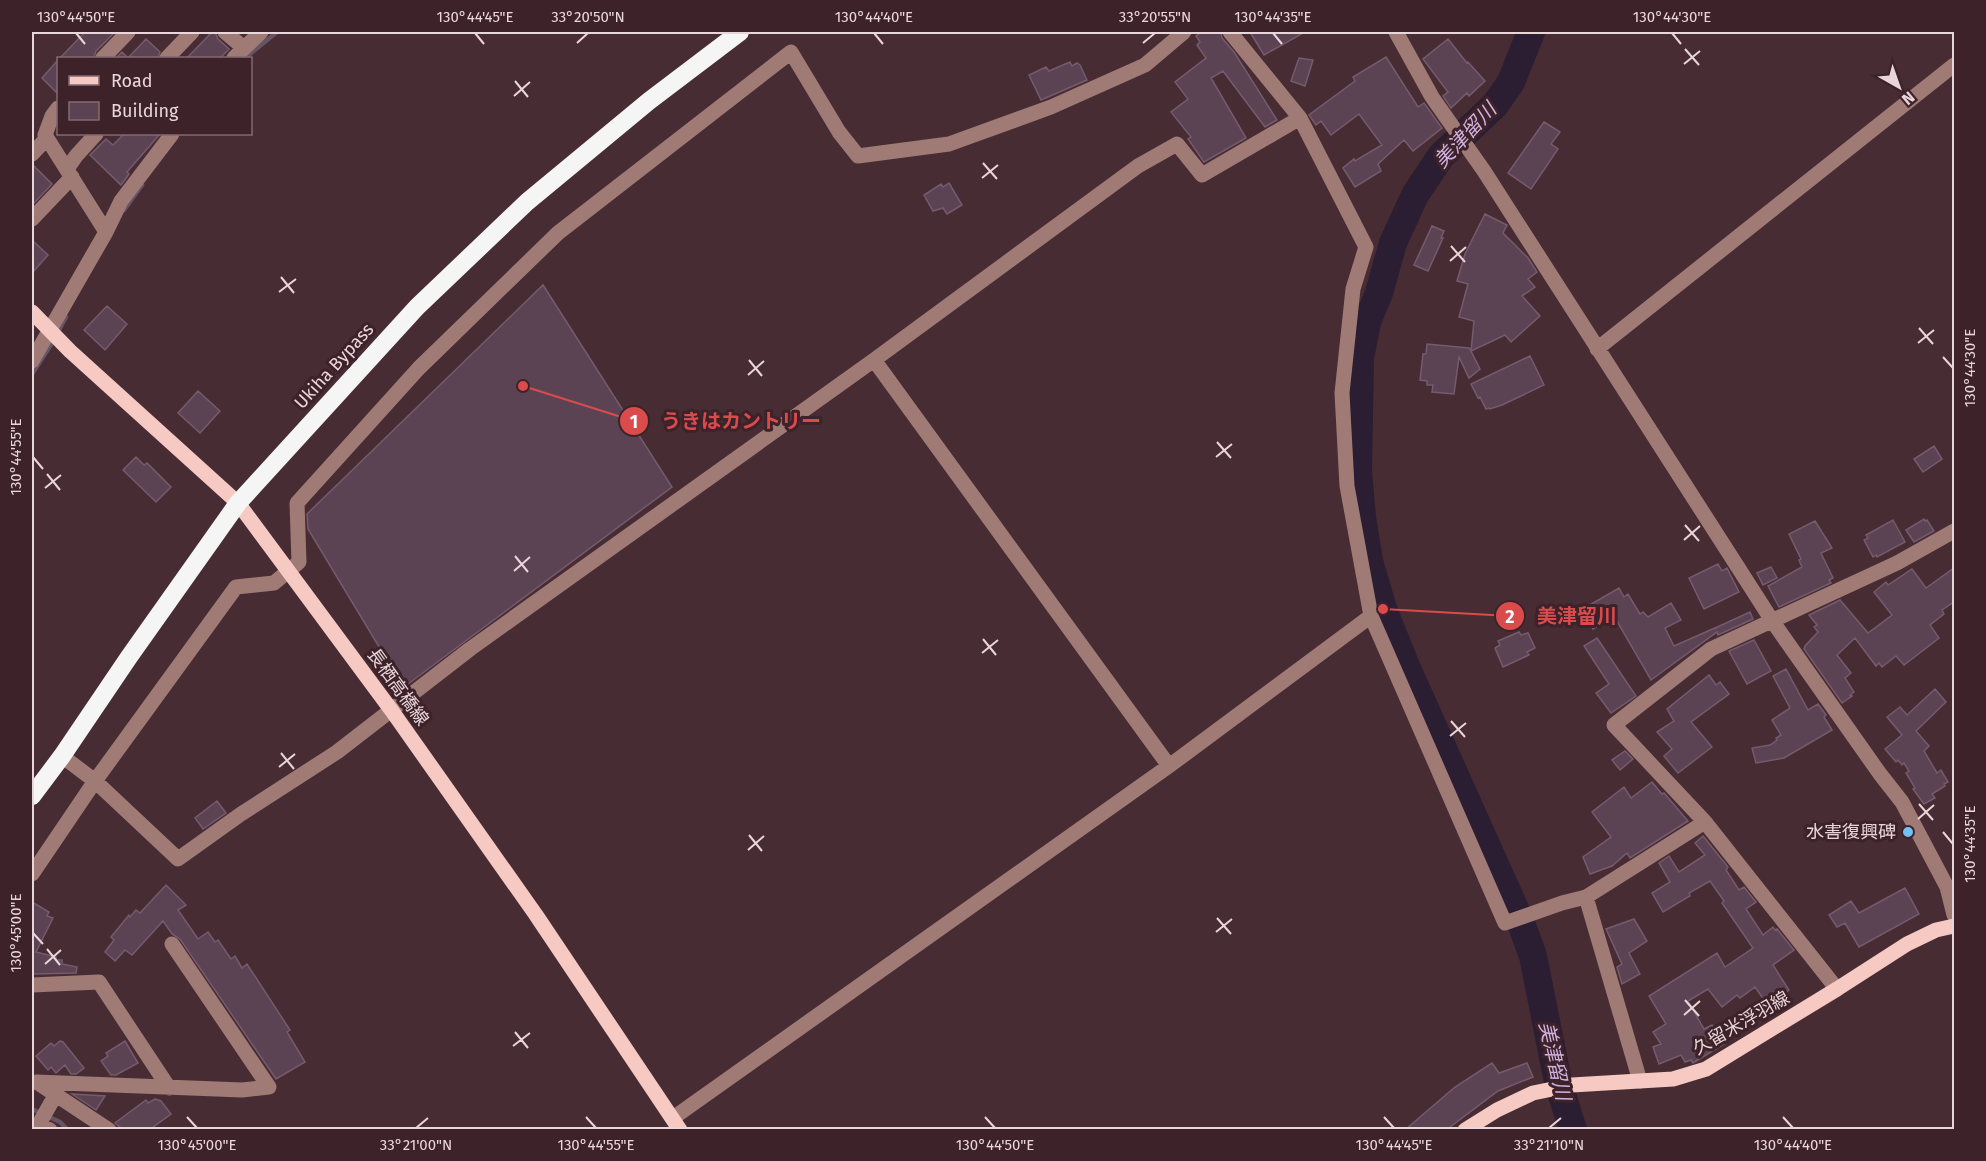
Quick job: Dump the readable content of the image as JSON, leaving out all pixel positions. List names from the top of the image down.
{
  "streets": {
    "highway": ["Ukiha Bypass"],
    "main road": ["長栖高橋線", "久留米浮羽線"]
  },
  "crossings": [
    ["Ukiha Bypass", "長栖高橋線"]
  ],
  "water": ["美津留川"],
  "places": ["うきはカントリー", "美津留川", "水害復興碑"],
  "legend": ["Road", "Building"],
  "north": "bottom right",
  "coordinates": [
    "130°44'50\"E",
    "130°44'45\"E",
    "33°20'50\"N",
    "130°44'40\"E",
    "33°20'55\"N",
    "130°44'35\"E",
    "130°44'30\"E",
    "130°44'55\"E",
    "130°45'00\"E",
    "33°21'00\"N",
    "33°21'10\"N"
  ]
}
